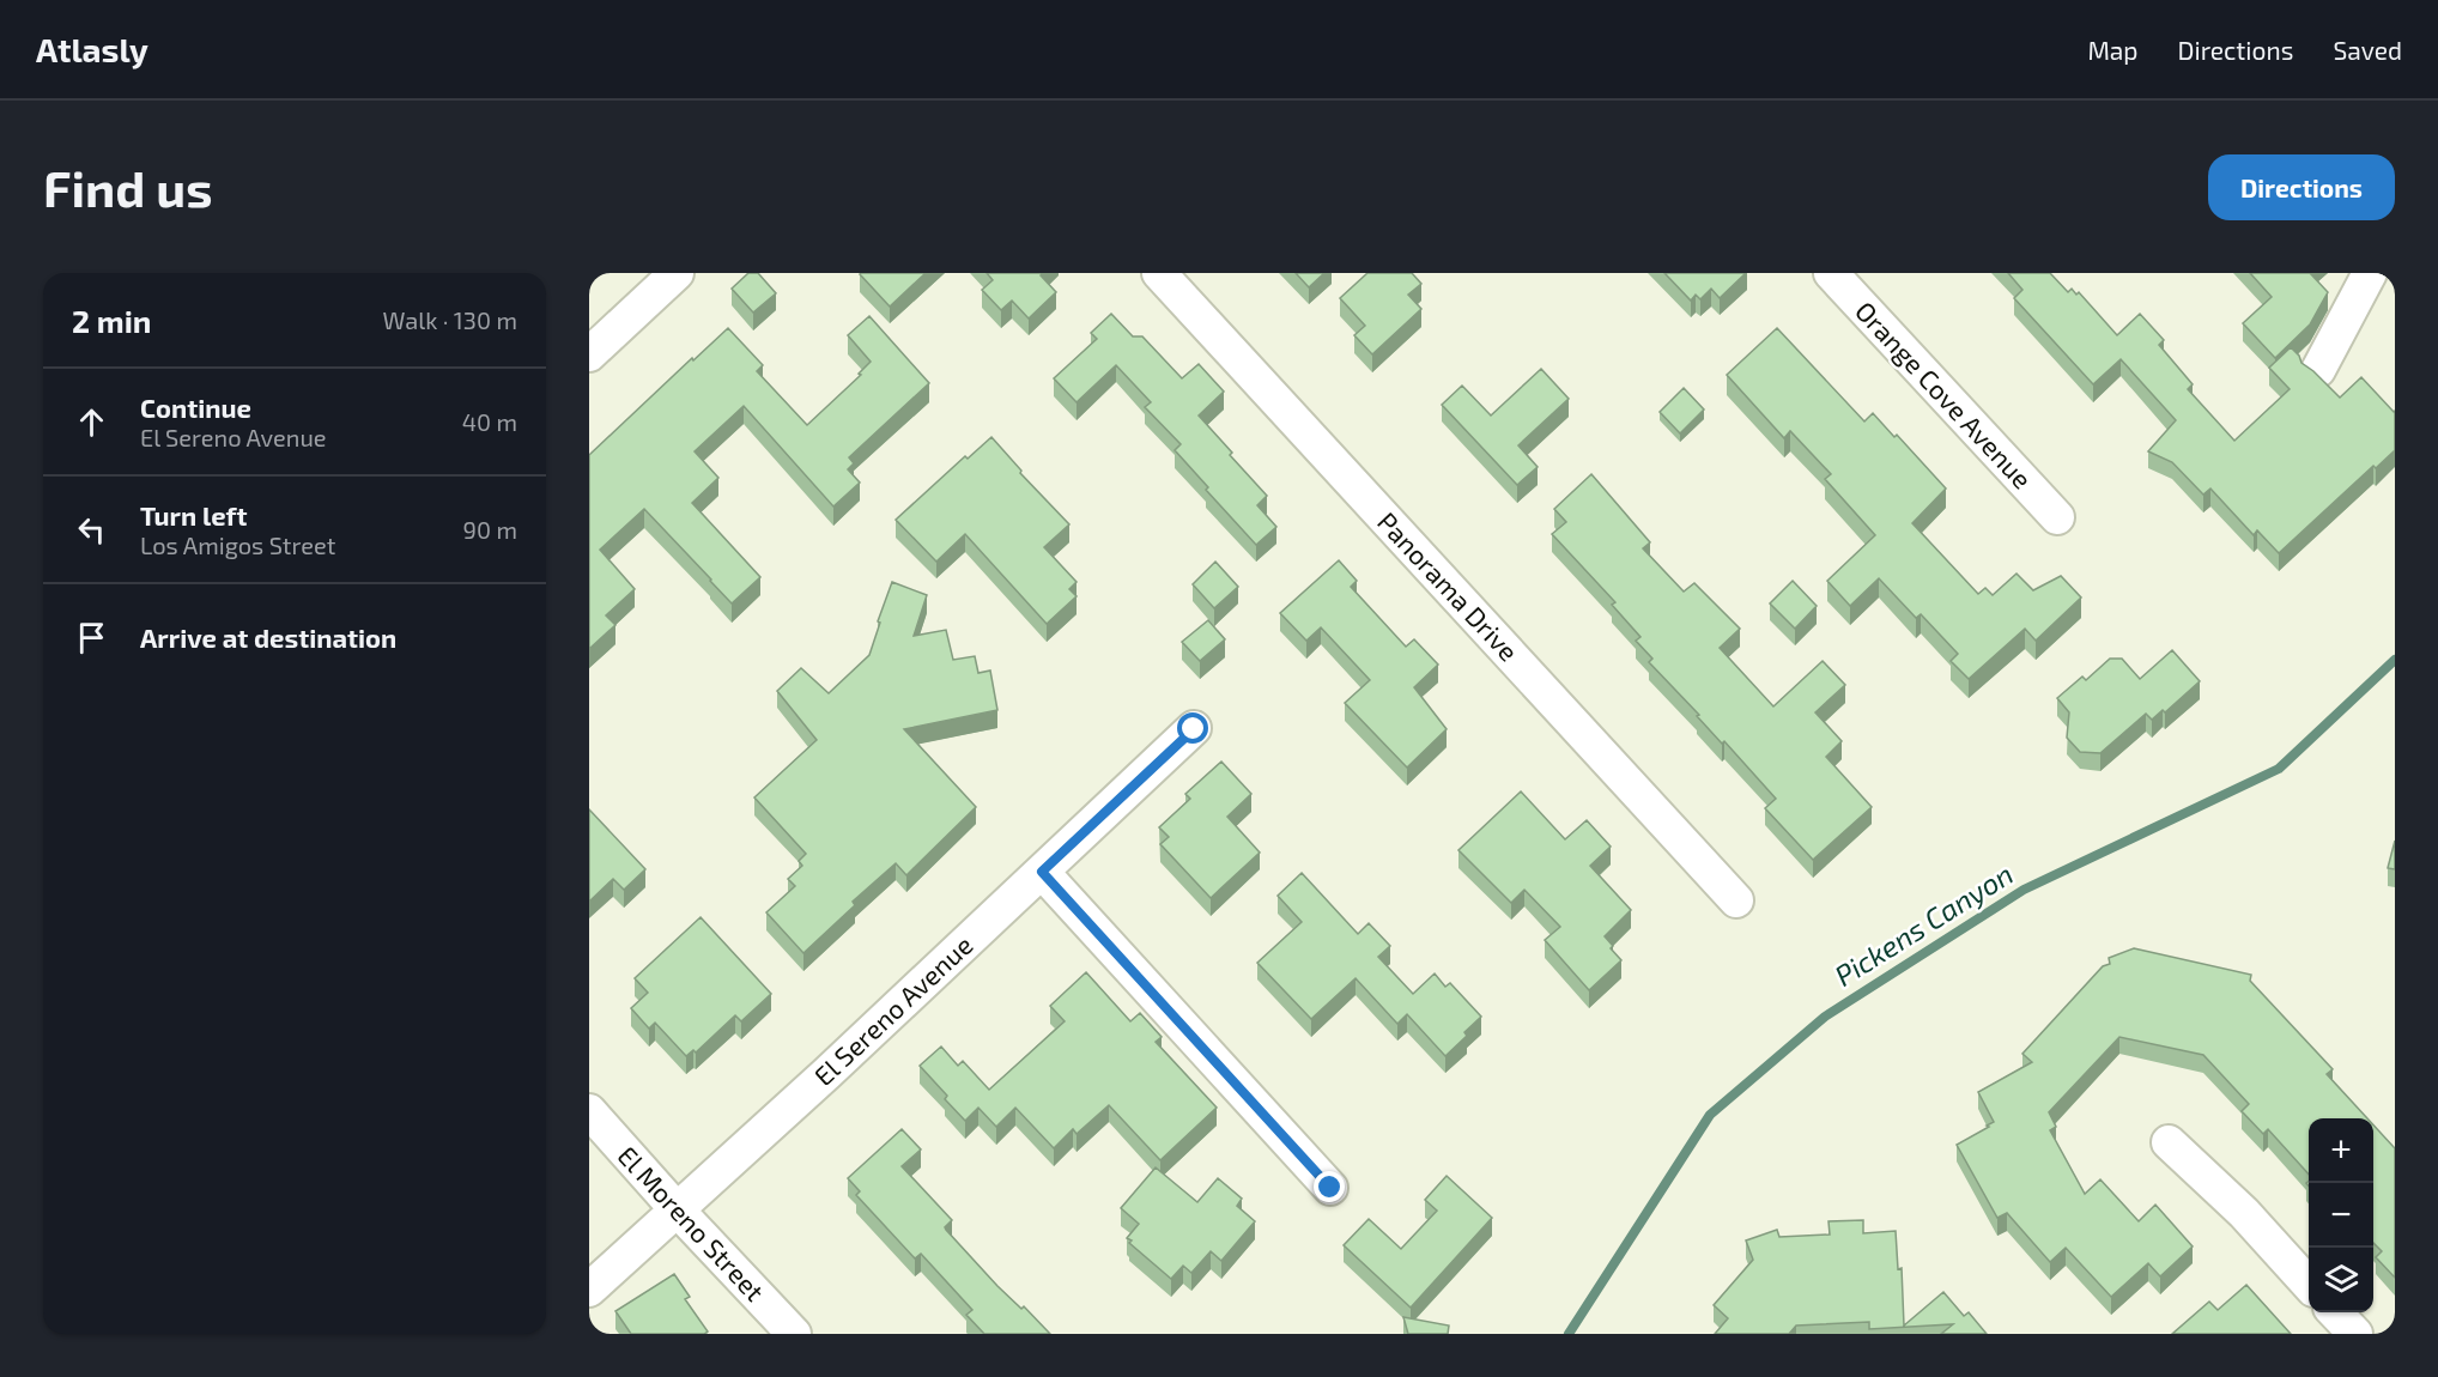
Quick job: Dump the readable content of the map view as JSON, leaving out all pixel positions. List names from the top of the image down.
{
  "streets": {
    "street": [
      "Orange Cove Avenue",
      "Panorama Drive",
      "El Sereno Avenue",
      "El Moreno Street"
    ]
  },
  "crossings": [
    ["El Sereno Avenue", "El Moreno Street"]
  ],
  "water": ["Pickens Canyon"],
  "page": {
    "header": "Atlasly",
    "nav": ["Map", "Directions", "Saved"],
    "buttons": "Directions",
    "title": "Find us",
    "heading": ["2 min", "Walk · 130 m"],
    "list": [
      ["Continue", "El Sereno Avenue", "40 m"],
      ["Turn left", "Los Amigos Street", "90 m"],
      "Arrive at destination"
    ],
    "map_buttons": ["+", "−"]
  }
}
